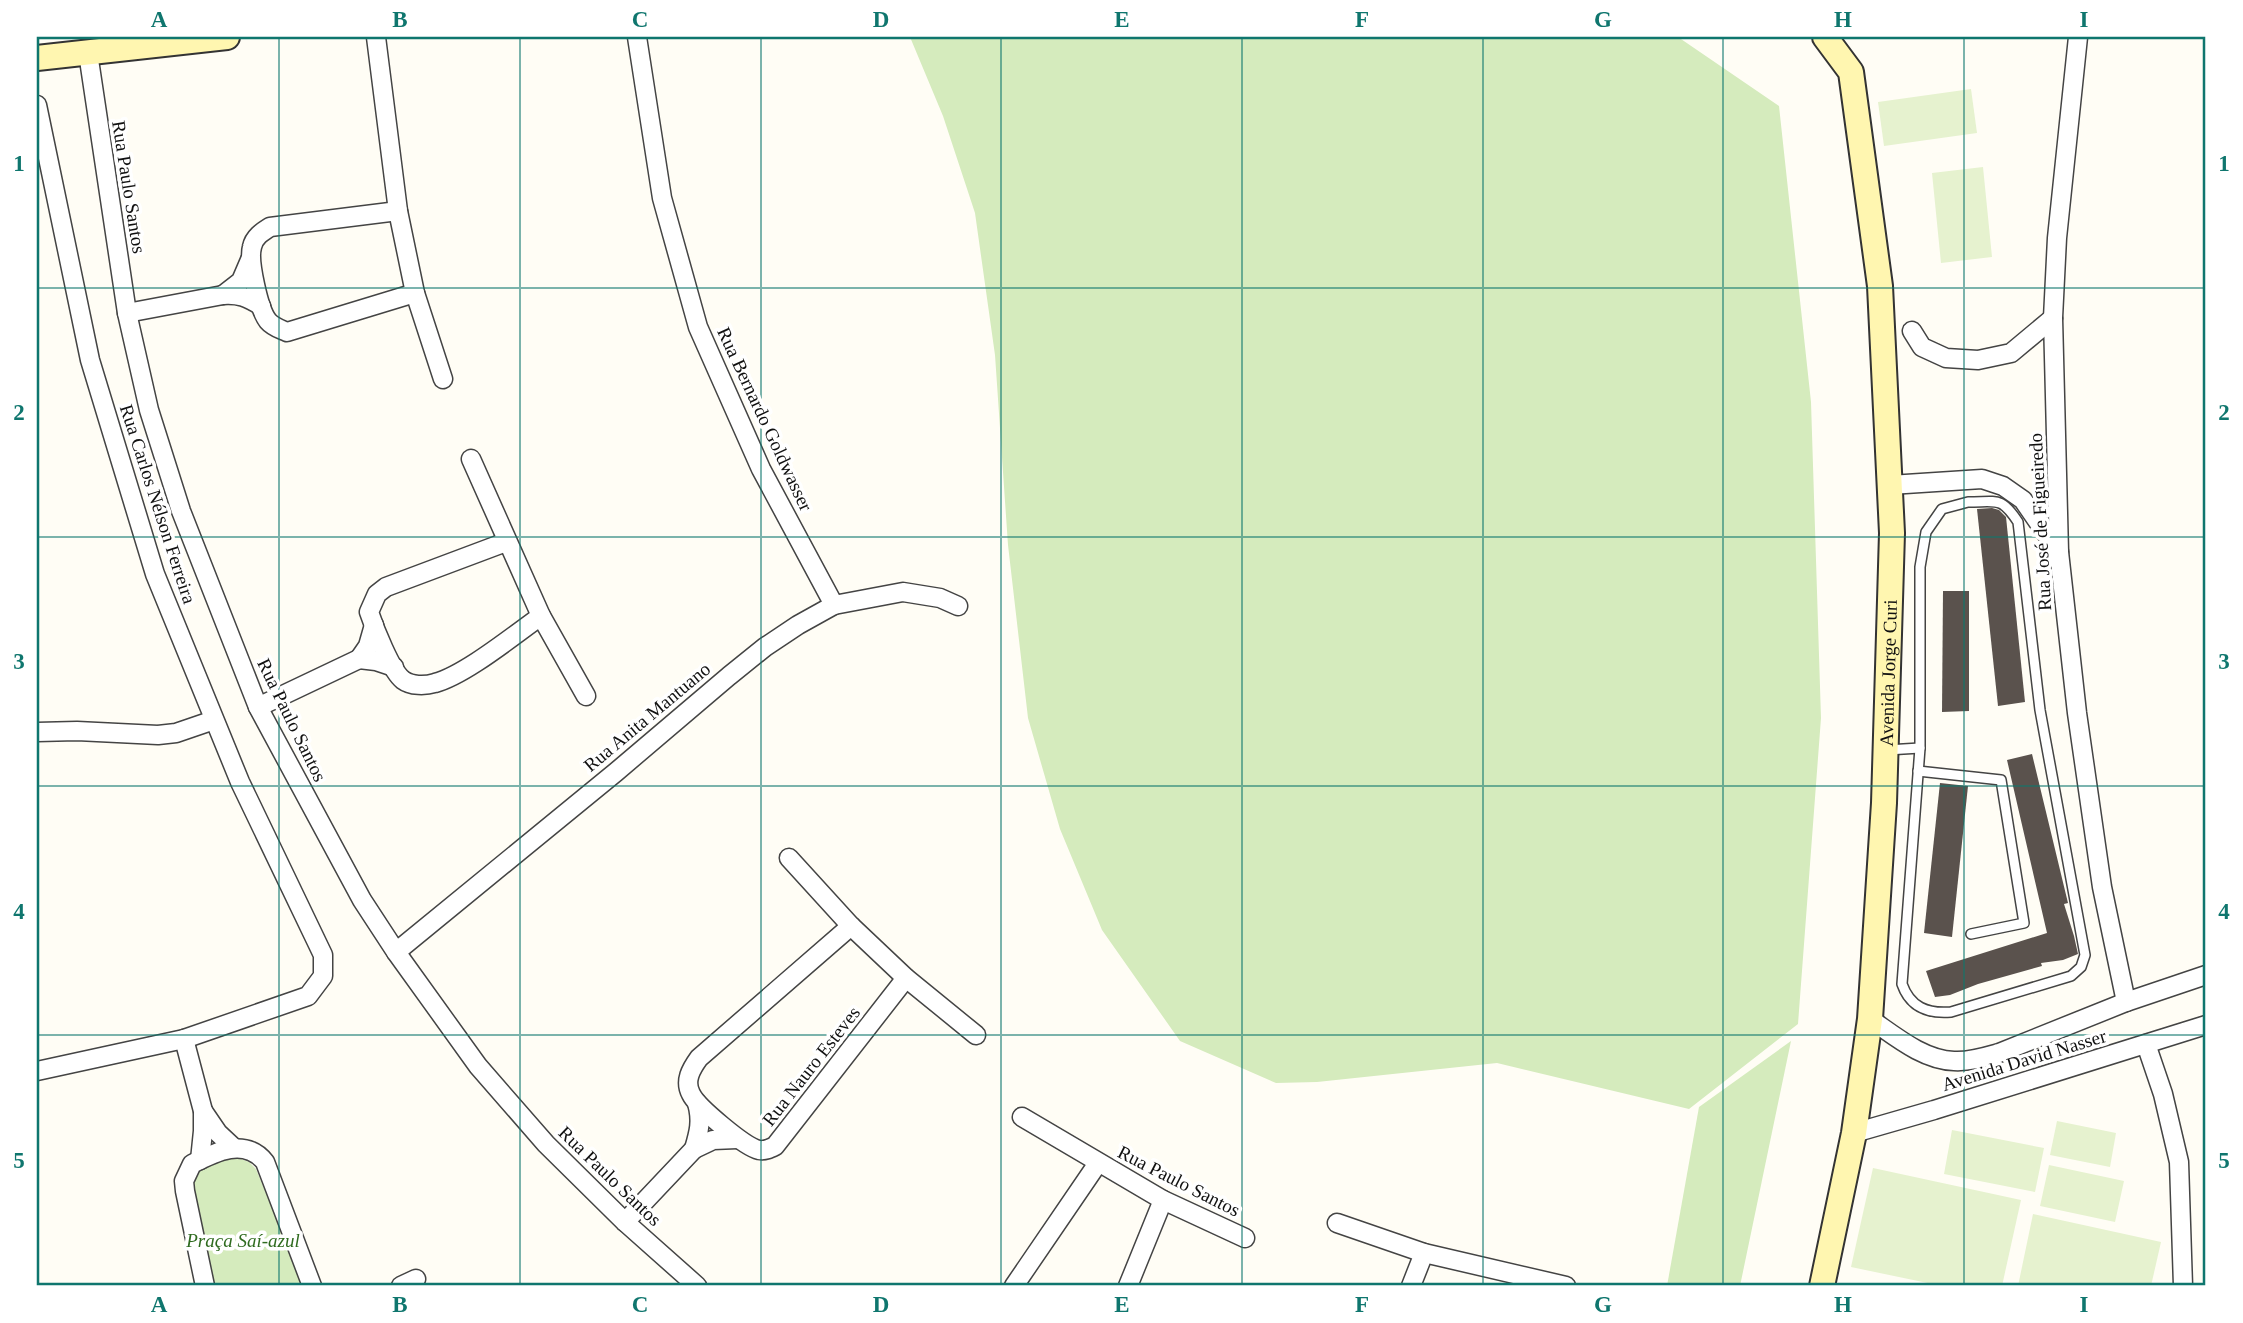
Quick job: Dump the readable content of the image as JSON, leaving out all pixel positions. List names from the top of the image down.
{
  "streets": {
    "street": [
      "Rua Paulo Santos",
      "Rua Bernardo Goldwasser",
      "Rua Carlos Nélson Ferreira",
      "Rua José de Figueiredo",
      "Avenida Jorge Curi",
      "Rua Anita Mantuano",
      "Avenida David Nasser",
      "Rua Nauro Esteves"
    ]
  },
  "crossings": [
    ["Rua Paulo Santos", "Rua Anita Mantuano"],
    ["Rua Bernardo Goldwasser", "Rua Anita Mantuano"],
    ["Rua José de Figueiredo", "Avenida David Nasser"],
    ["Avenida Jorge Curi", "Avenida David Nasser"]
  ],
  "parks": ["Praça Saí-azul"],
  "grid": {
    "columns": [
      "A",
      "B",
      "C",
      "D",
      "E",
      "F",
      "G",
      "H",
      "I"
    ],
    "rows": [
      "1",
      "2",
      "3",
      "4",
      "5"
    ]
  }
}
